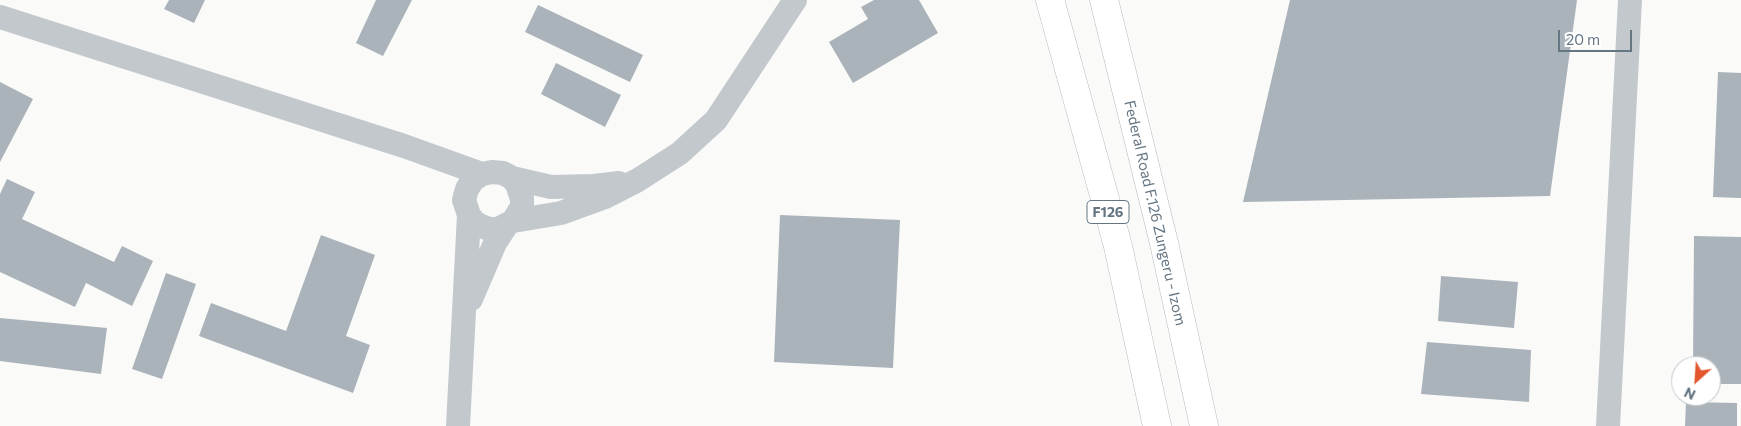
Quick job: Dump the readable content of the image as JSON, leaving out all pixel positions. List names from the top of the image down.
{
  "streets": {
    "main road": ["F126", "Federal Road F.126 Zungeru - Izom"]
  },
  "scale_bar": "20 m",
  "north": "bottom left"
}
